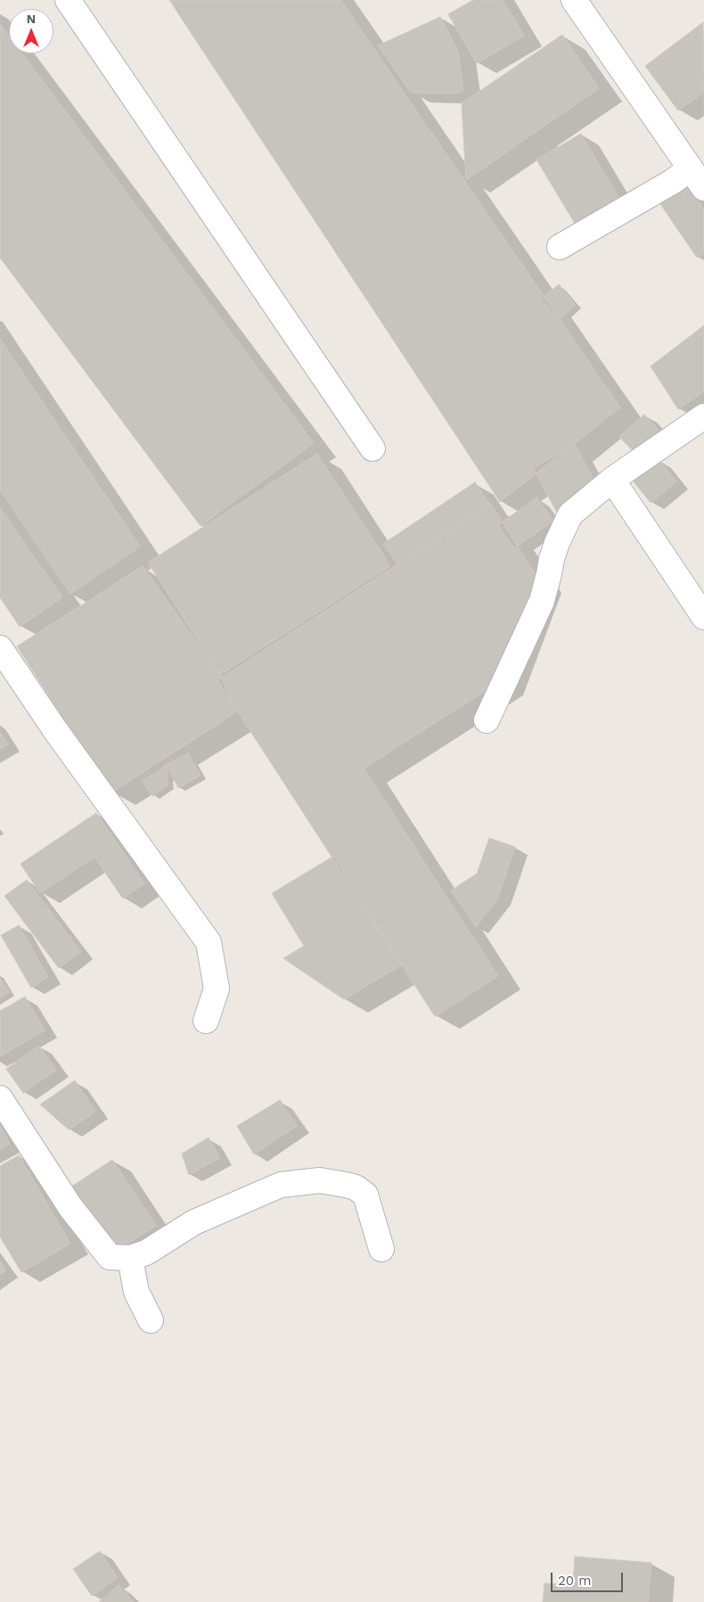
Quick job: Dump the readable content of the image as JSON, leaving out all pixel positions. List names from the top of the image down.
{
  "scale_bar": "20 m",
  "north": "top"
}
